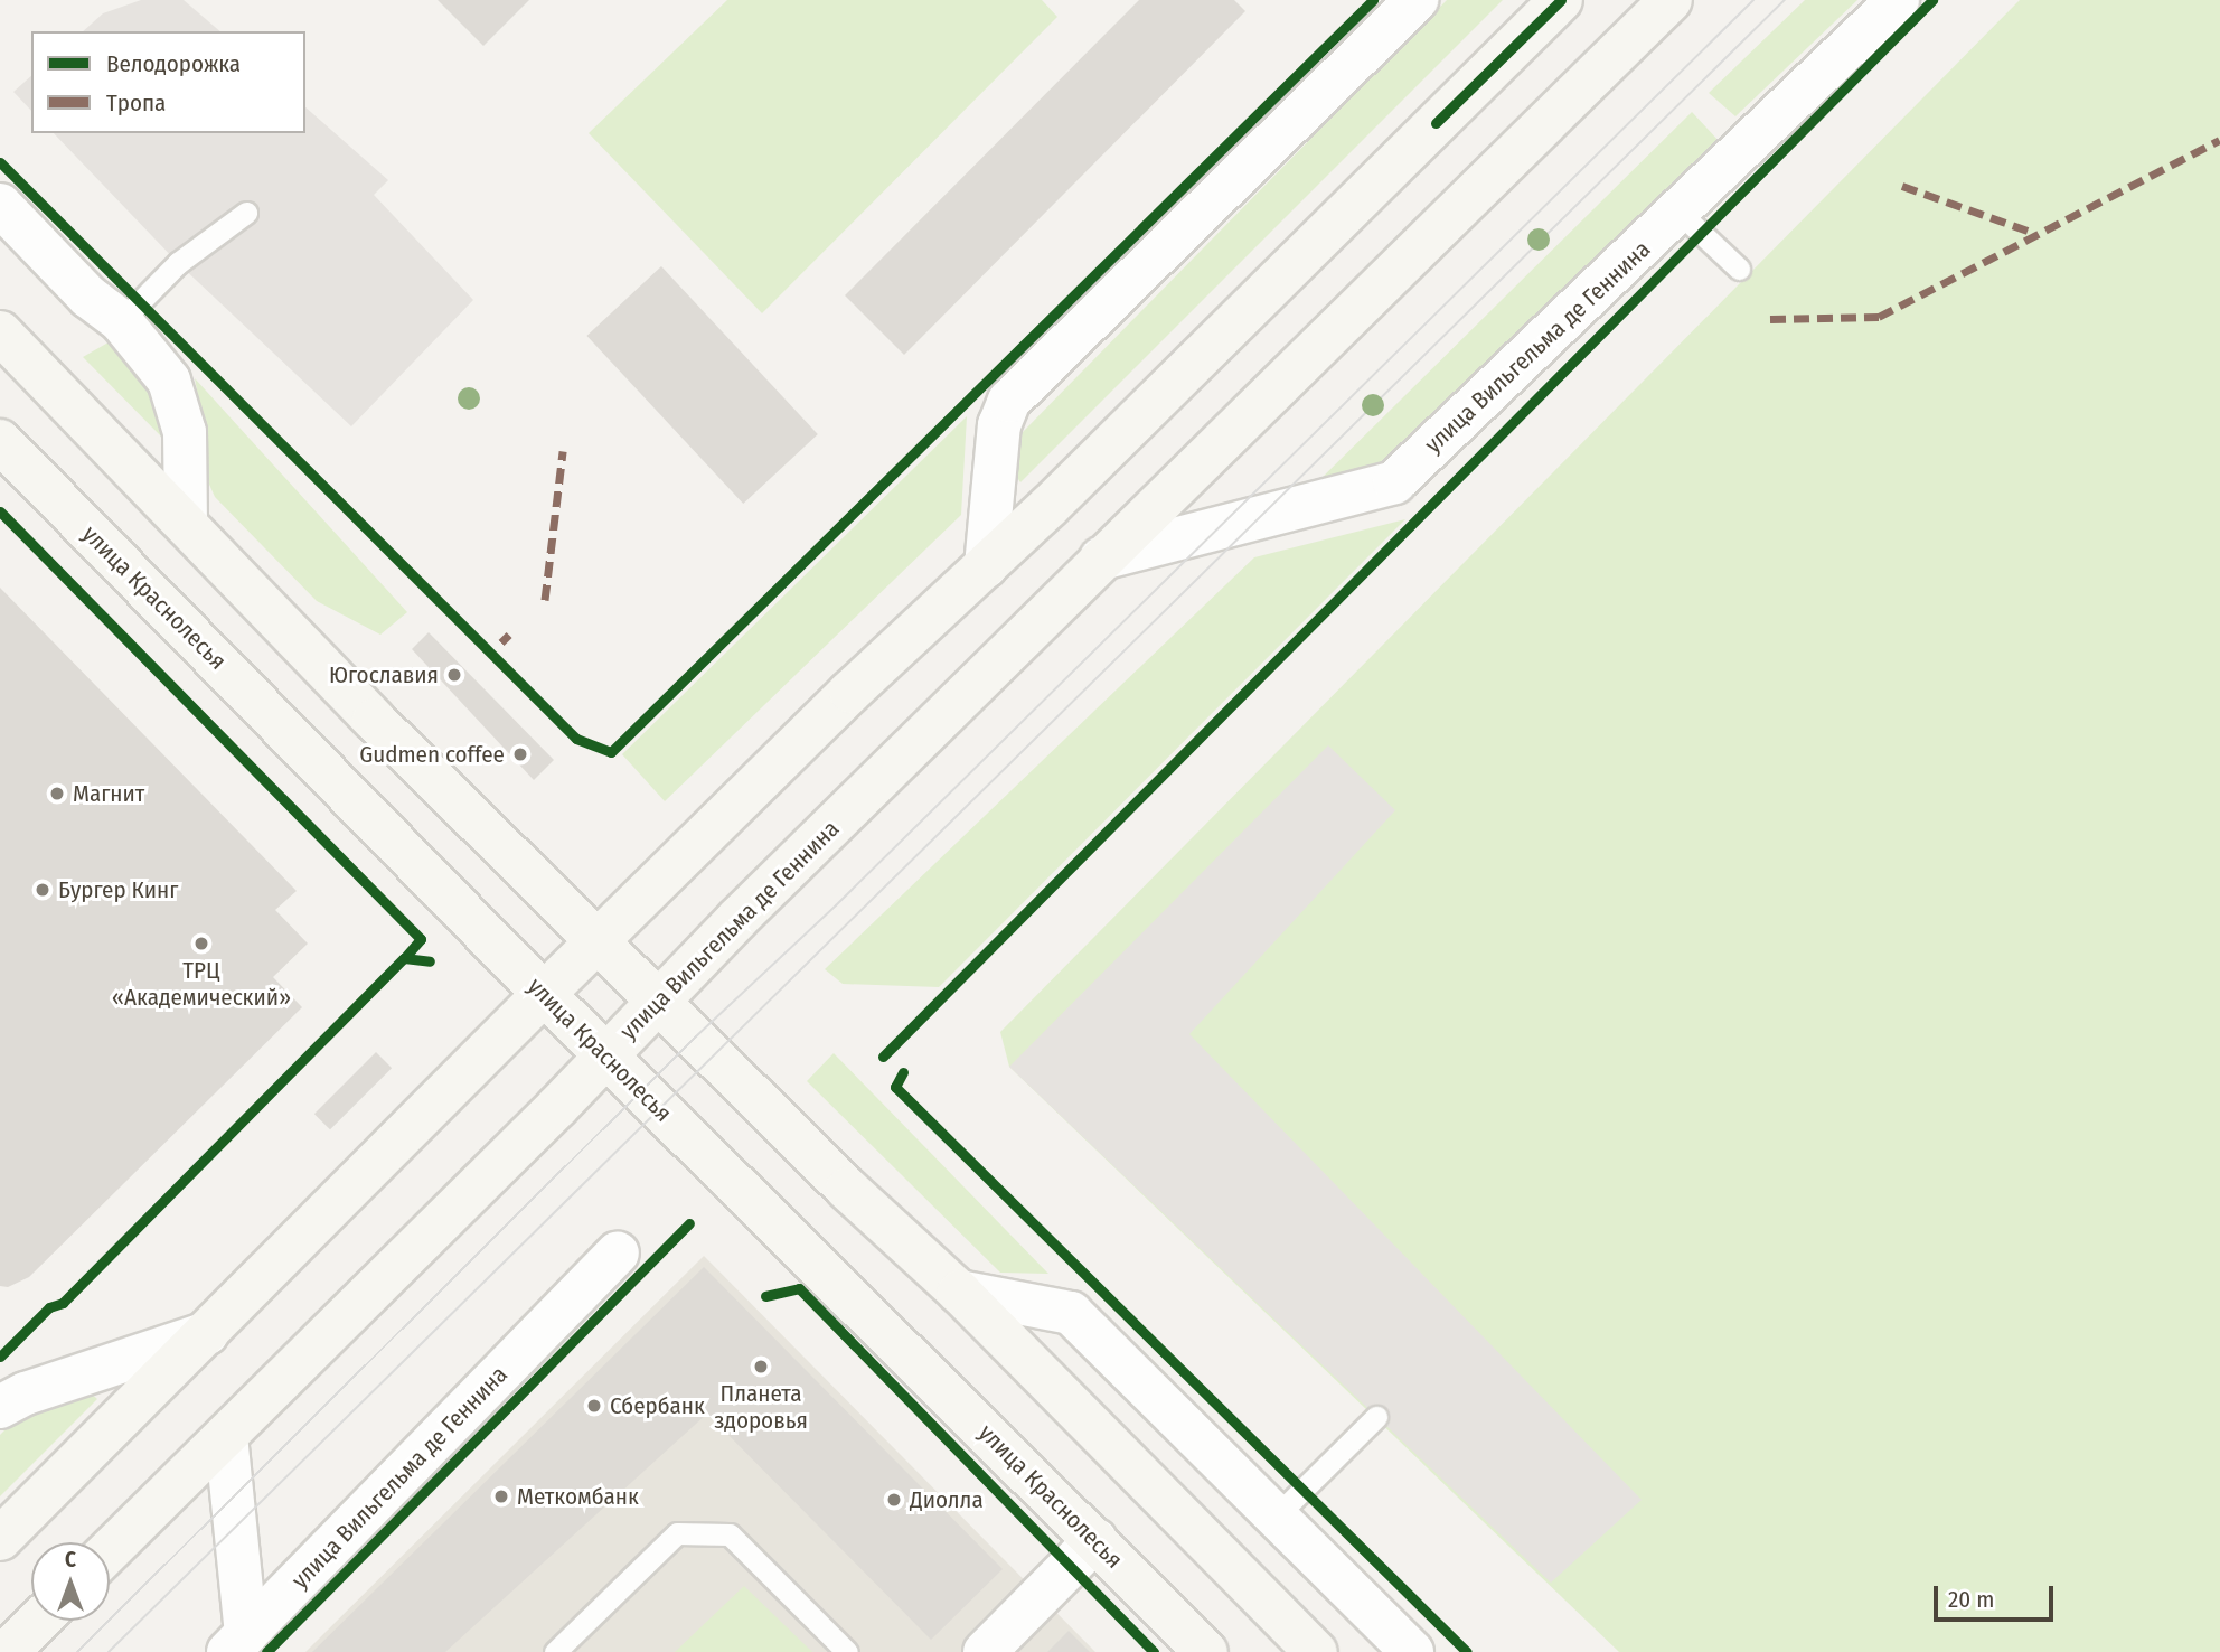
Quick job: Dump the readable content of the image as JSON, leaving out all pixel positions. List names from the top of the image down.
{
  "streets": {
    "main road": ["улица Вильгельма де Геннина", "улица Краснолесья"]
  },
  "crossings": [
    ["улица Вильгельма де Геннина", "улица Краснолесья"]
  ],
  "places": [
    "Югославия",
    "Gudmen coffee",
    "Магнит",
    "Бургер Кинг",
    "ТРЦ «Академический»",
    "Планета здоровья",
    "Сбербанк",
    "Меткомбанк",
    "Диолла"
  ],
  "legend": ["Велодорожка", "Тропа"],
  "scale_bar": "20 m",
  "north": "top"
}
